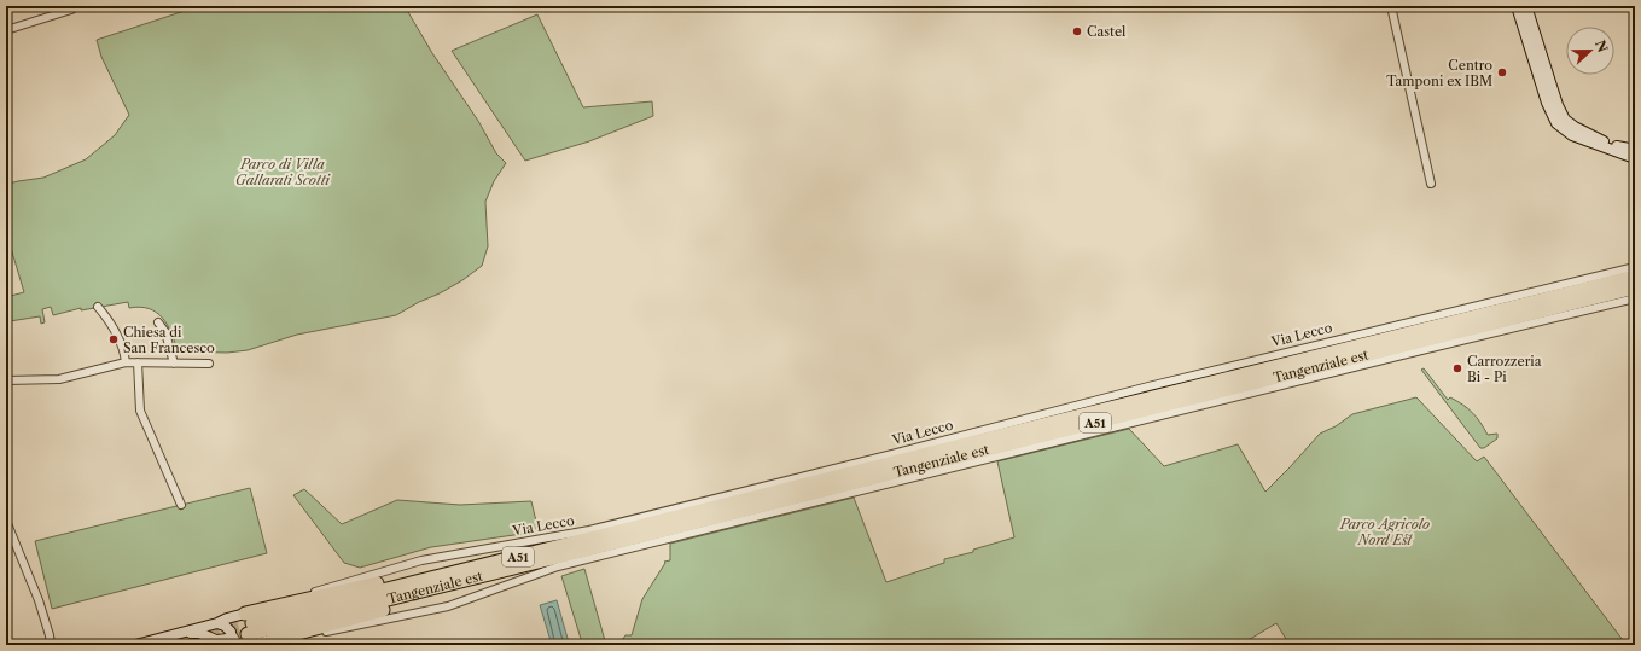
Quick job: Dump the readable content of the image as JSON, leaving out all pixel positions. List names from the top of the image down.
{
  "streets": {
    "highway": ["Tangenziale est", "A51"],
    "street": ["Via Lecco"]
  },
  "crossings": [
    ["Via Lecco", "Tangenziale est"]
  ],
  "parks": ["Parco di Villa Gallarati Scotti", "Parco Agricolo Nord Est"],
  "places": [
    "Castel",
    "Centro Tamponi ex IBM",
    "Chiesa di San Francesco",
    "Carrozzeria Bi - Pi"
  ],
  "north": "right"
}
